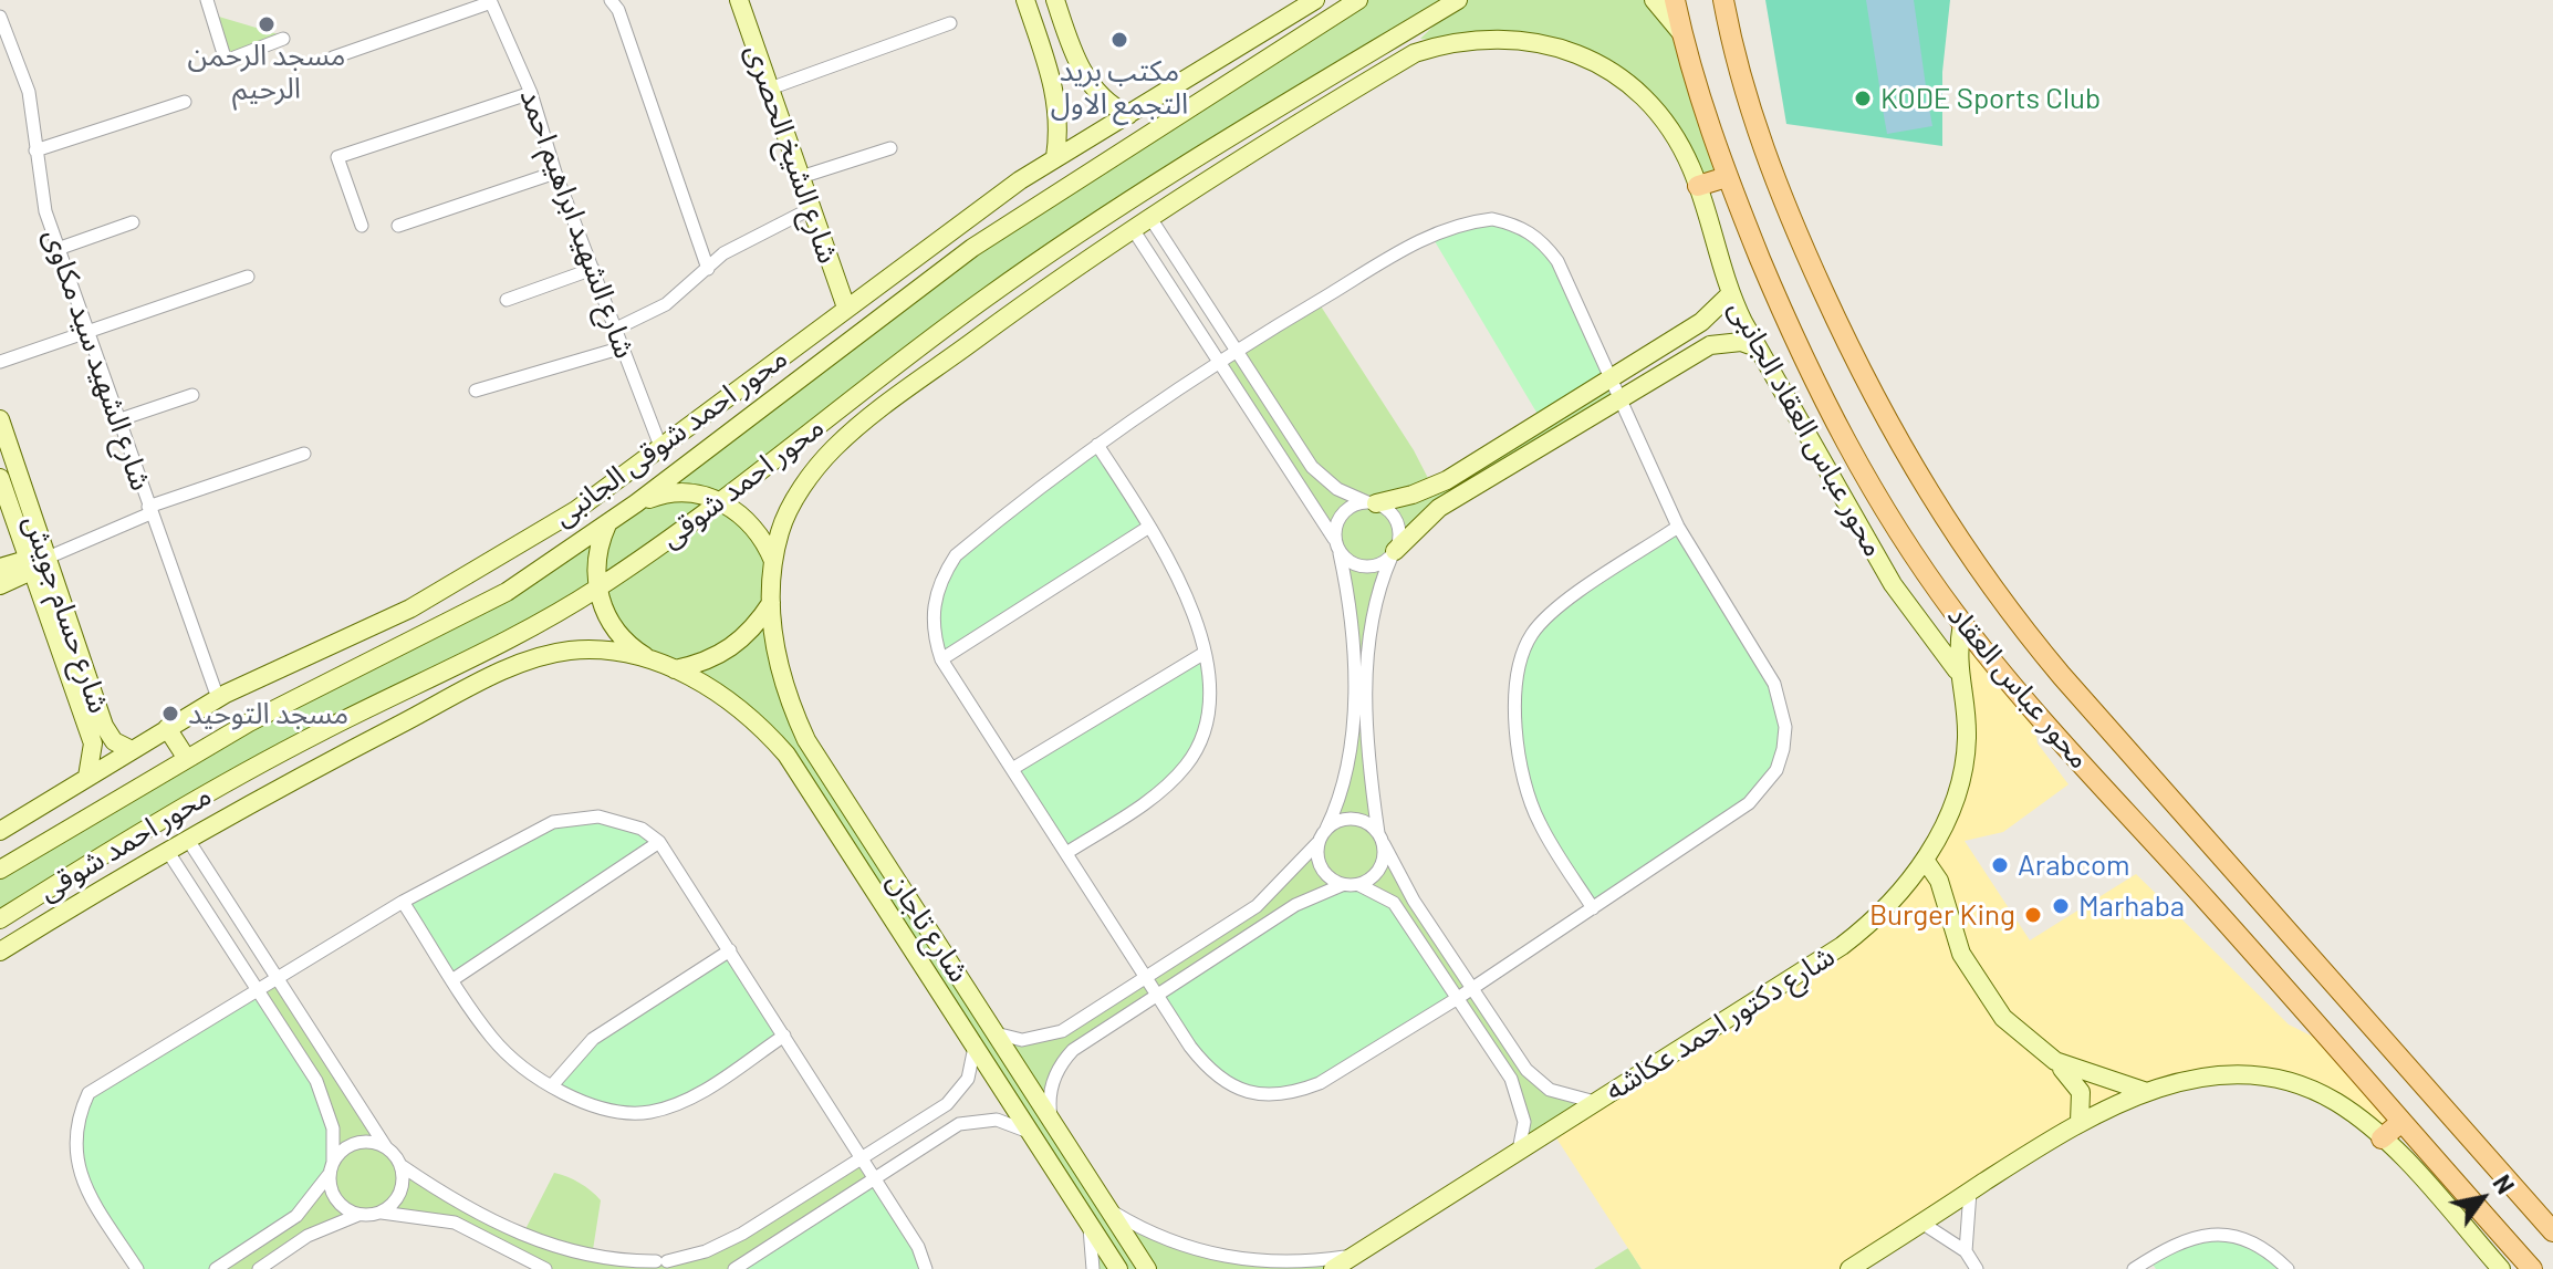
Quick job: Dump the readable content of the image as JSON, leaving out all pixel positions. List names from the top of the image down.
{
  "streets": {
    "main road": ["محور عباس العقاد"],
    "street": [
      "شارع الشيخ الحصرى",
      "شارع الشهيد ابراهيم احمد",
      "شارع الشهيد سيد مكاوى",
      "محور عباس العقاد الجانبى",
      "محور احمد شوقى الجانبى",
      "محور احمد شوقى",
      "شارع حسام جويش",
      "شارع تاجان",
      "شارع دكتور احمد عكاشه"
    ]
  },
  "crossings": [
    ["شارع الشيخ الحصرى", "محور احمد شوقى الجانبى"],
    ["شارع الشهيد ابراهيم احمد", "محور احمد شوقى الجانبى"],
    ["شارع الشهيد سيد مكاوى", "محور احمد شوقى الجانبى"],
    ["محور عباس العقاد الجانبى", "شارع دكتور احمد عكاشه"],
    ["محور احمد شوقى الجانبى", "شارع حسام جويش"],
    ["محور احمد شوقى", "شارع تاجان"],
    ["محور عباس العقاد", "شارع دكتور احمد عكاشه"]
  ],
  "places": [
    "مسجد الرحمن الرحيم",
    "مكتب بريد التجمع الاول",
    "KODE Sports Club",
    "مسجد التوحيد",
    "Arabcom",
    "Marhaba",
    "Burger King"
  ],
  "north": "top right"
}
